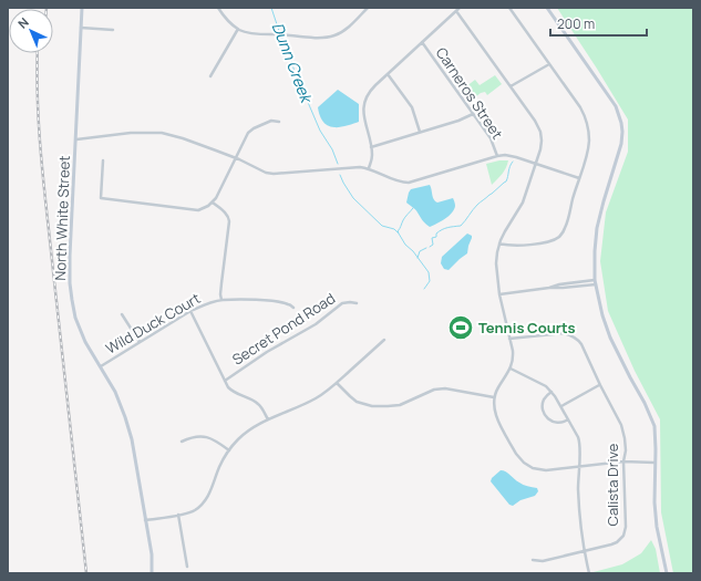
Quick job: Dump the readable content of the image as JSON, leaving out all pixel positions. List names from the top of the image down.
{
  "streets": {
    "main road": ["North White Street"],
    "street": [
      "Carneros Street",
      "Wild Duck Court",
      "Secret Pond Road",
      "Calista Drive"
    ]
  },
  "crossings": [
    ["North White Street", "Wild Duck Court"]
  ],
  "water": ["Dunn Creek"],
  "places": {
    "sports": ["Tennis Courts"]
  },
  "scale_bar": "200 m",
  "north": "top left"
}
